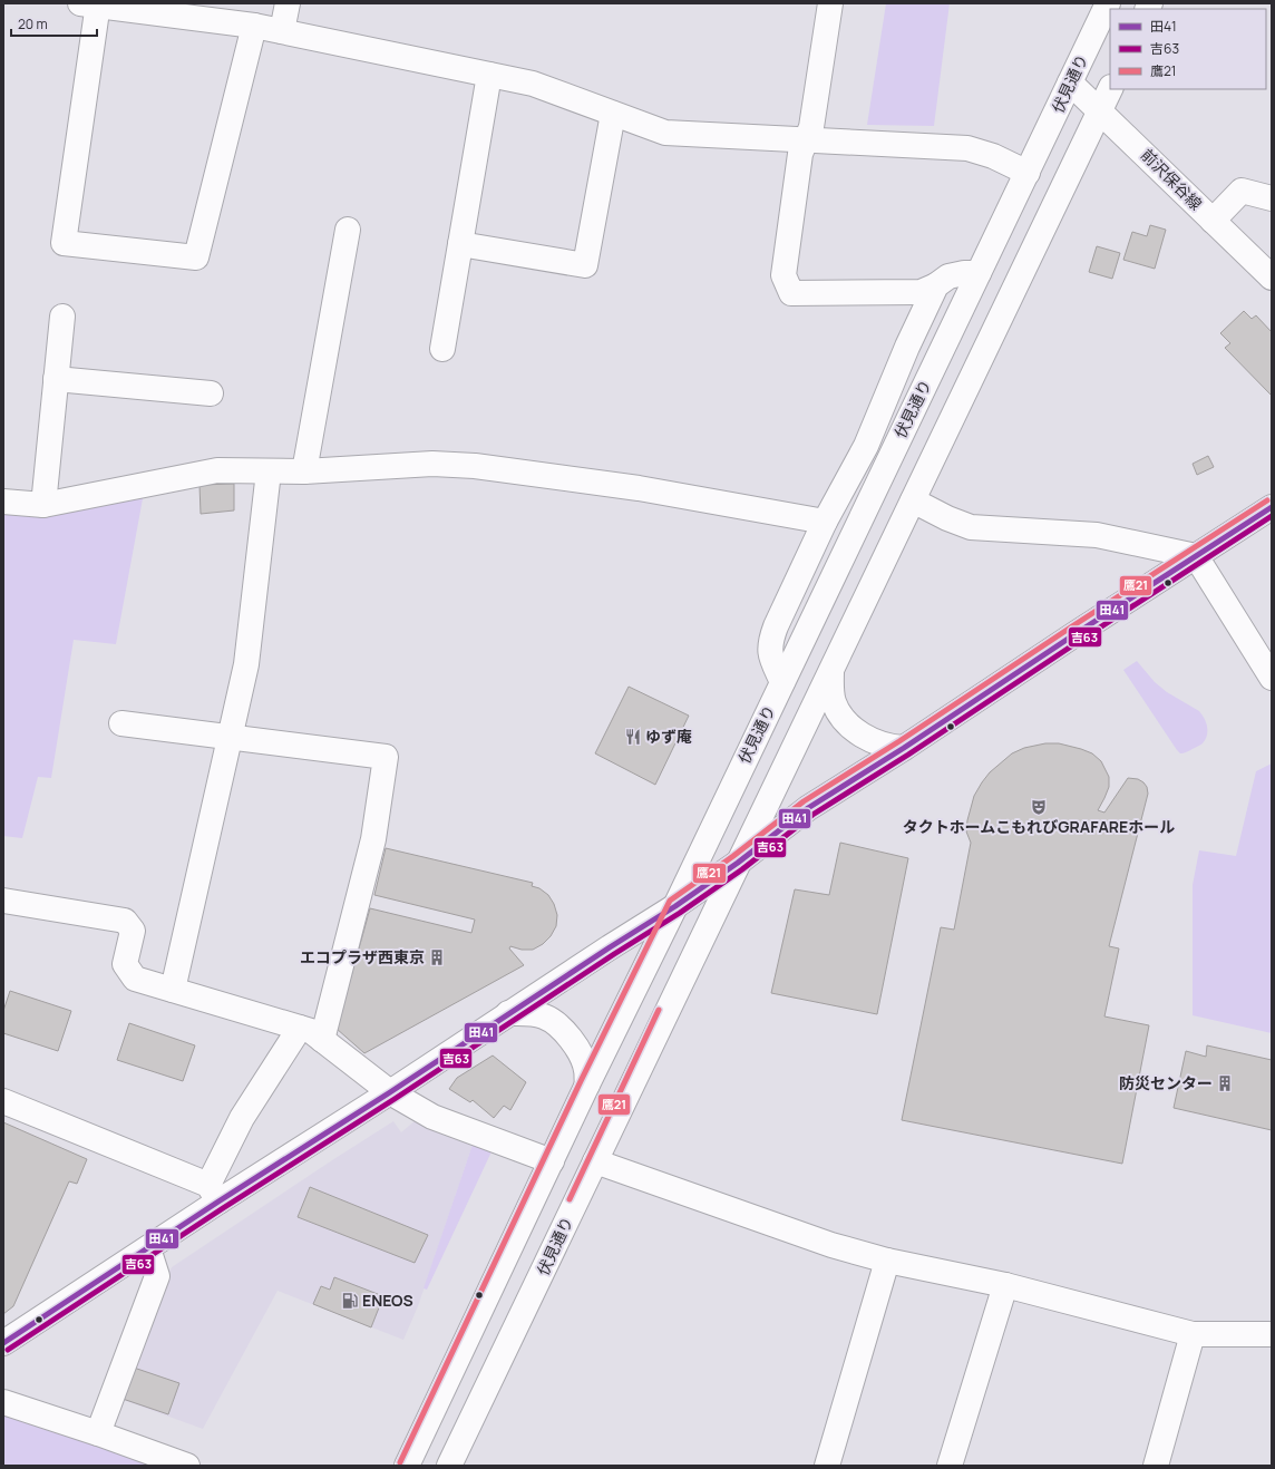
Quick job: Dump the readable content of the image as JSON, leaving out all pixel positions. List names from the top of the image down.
{
  "streets": {
    "street": ["伏見通り", "前沢保谷線"]
  },
  "crossings": [
    ["伏見通り", "前沢保谷線"]
  ],
  "places": {
    "restaurant": ["ゆず庵"],
    "theatre": ["タクトホームこもれびGRAFAREホール"],
    "building": ["エコプラザ西東京", "防災センター"],
    "fuel station": ["ENEOS"]
  },
  "lines": ["transit line 鷹21", "transit line 田41", "transit line 吉63"],
  "legend": ["田41", "吉63", "鷹21"],
  "scale_bar": "20 m"
}
